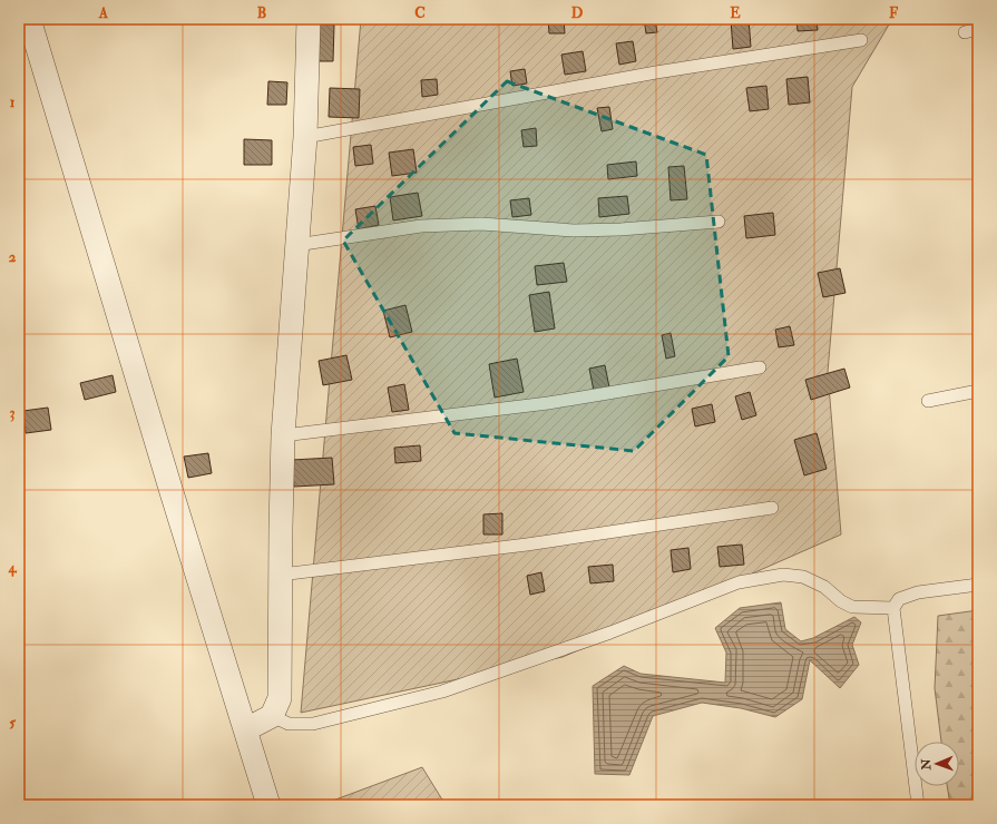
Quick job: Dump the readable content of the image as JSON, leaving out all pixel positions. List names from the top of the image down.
{
  "north": "left",
  "grid": {
    "columns": [
      "A",
      "B",
      "C",
      "D",
      "E",
      "F"
    ],
    "rows": [
      "1",
      "2",
      "3",
      "4",
      "5"
    ]
  }
}
